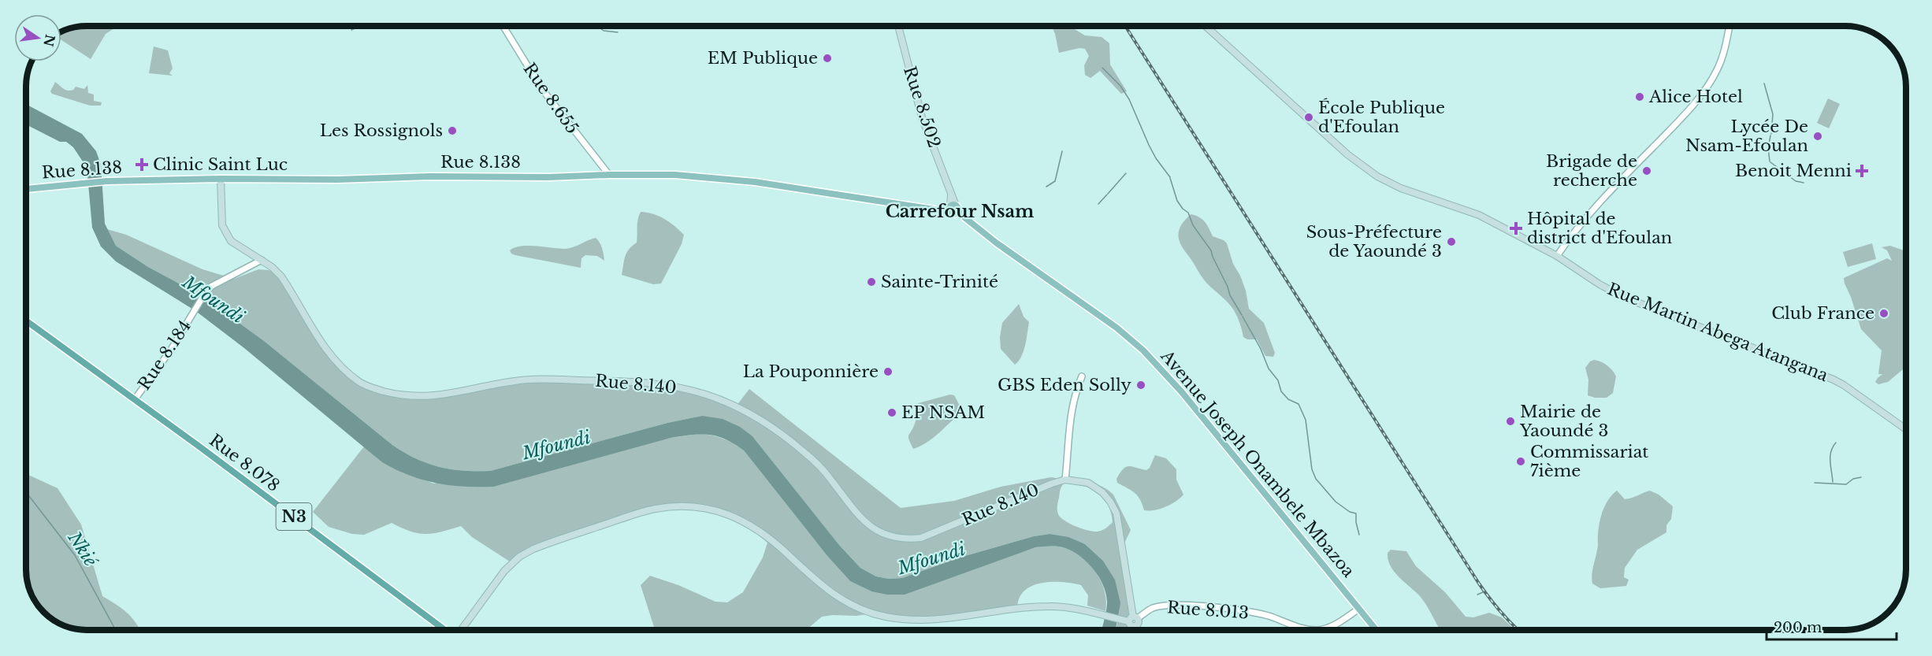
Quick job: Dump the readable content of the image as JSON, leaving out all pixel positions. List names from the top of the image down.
{
  "streets": {
    "highway": ["Rue 8.078", "N3"],
    "main road": [
      "Rue 8.502",
      "Rue 8.138",
      "Rue Martin Abega Atangana",
      "Rue 8.140",
      "Avenue Joseph Onambele Mbazoa"
    ],
    "street": ["Rue 8.655", "Rue 8.184", "Rue 8.013"]
  },
  "crossings": [
    ["Rue 8.655", "Rue 8.138"],
    ["Rue 8.502", "Rue 8.138"],
    ["Rue 8.502", "Avenue Joseph Onambele Mbazoa"],
    ["Rue 8.138", "Rue 8.140"],
    ["Rue 8.138", "Avenue Joseph Onambele Mbazoa"],
    ["Rue 8.184", "Rue 8.140"],
    ["Rue 8.184", "Rue 8.078"],
    ["Rue 8.140", "Rue 8.013"],
    ["Avenue Joseph Onambele Mbazoa", "Rue 8.013"]
  ],
  "districts": ["Carrefour Nsam"],
  "water": ["Mfoundi", "Nkié"],
  "places": {
    "other": [
      "EM Publique",
      "Alice Hotel",
      "École Publique d'Efoulan",
      "Les Rossignols",
      "Lycée De Nsam-Efoulan",
      "Brigade de recherche",
      "Sous-Préfecture de Yaoundé 3",
      "Sainte-Trinité",
      "Club France",
      "La Pouponnière",
      "GBS Eden Solly",
      "EP NSAM",
      "Mairie de Yaoundé 3",
      "Commissariat 7ième"
    ],
    "health": ["Clinic Saint Luc", "Benoit Menni", "Hôpital de district d'Efoulan"]
  },
  "scale_bar": "200 m",
  "north": "right"
}
